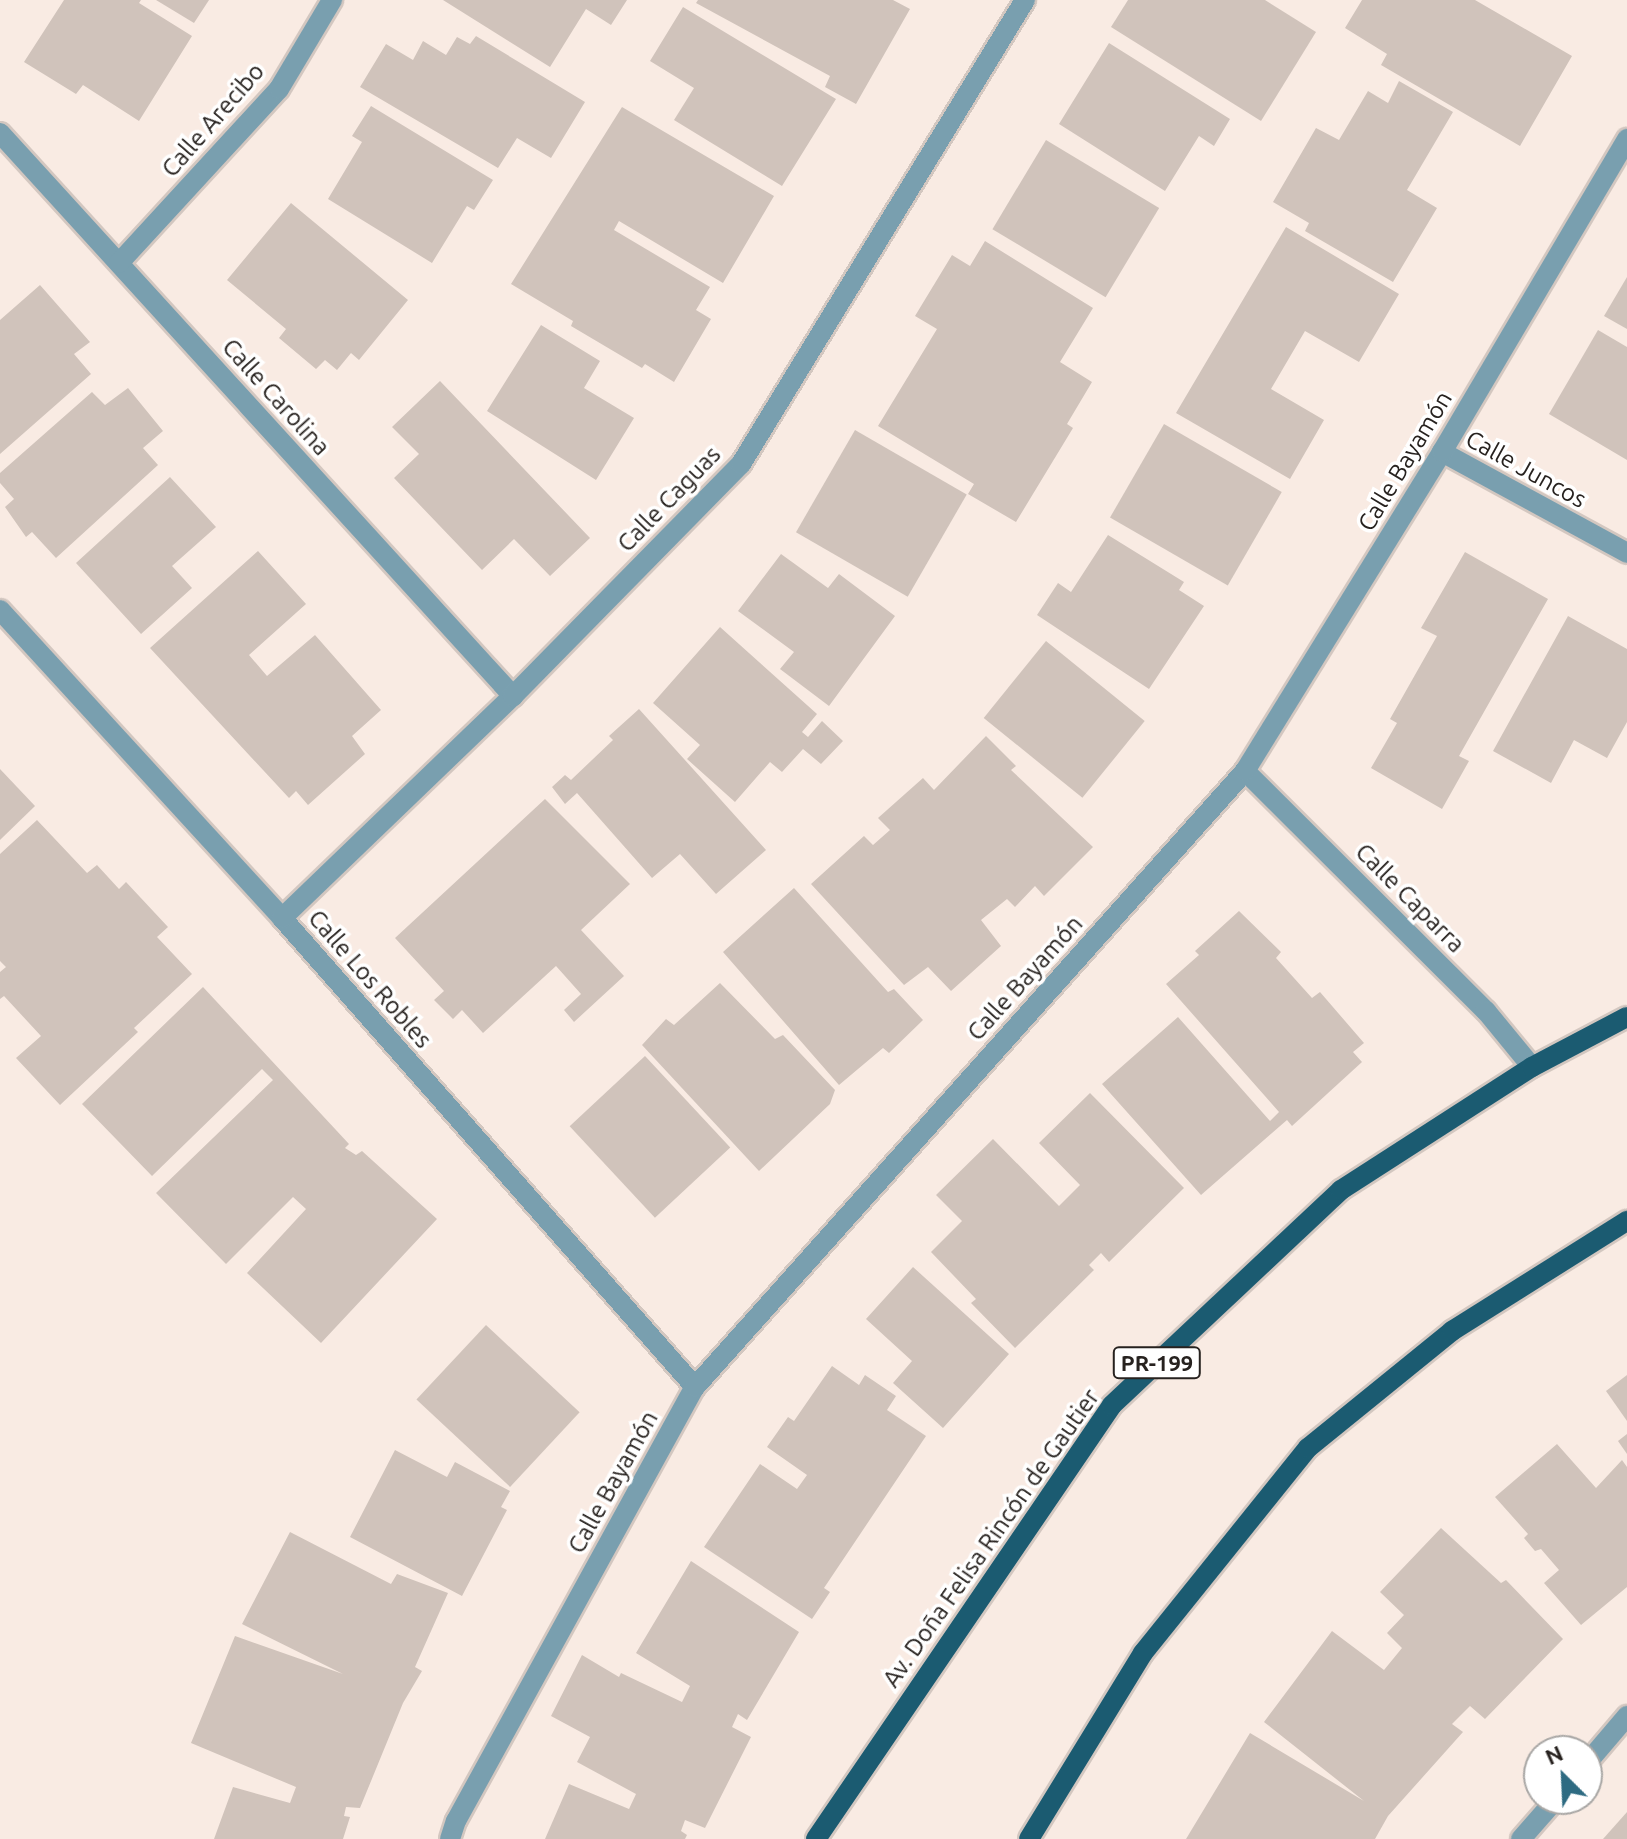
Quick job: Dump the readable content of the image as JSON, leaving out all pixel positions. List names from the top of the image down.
{
  "streets": {
    "main road": ["PR-199", "Av. Doña Felisa Rincón de Gautier"],
    "street": [
      "Calle Arecibo",
      "Calle Carolina",
      "Calle Bayamón",
      "Calle Juncos",
      "Calle Caguas",
      "Calle Caparra",
      "Calle Los Robles"
    ]
  },
  "crossings": [
    ["Calle Arecibo", "Calle Carolina"],
    ["Calle Carolina", "Calle Caguas"],
    ["Calle Bayamón", "Calle Juncos"],
    ["Calle Bayamón", "Calle Caparra"],
    ["Calle Bayamón", "Calle Los Robles"],
    ["Calle Caguas", "Calle Los Robles"],
    ["Calle Caparra", "Av. Doña Felisa Rincón de Gautier"]
  ],
  "north": "top left"
}
